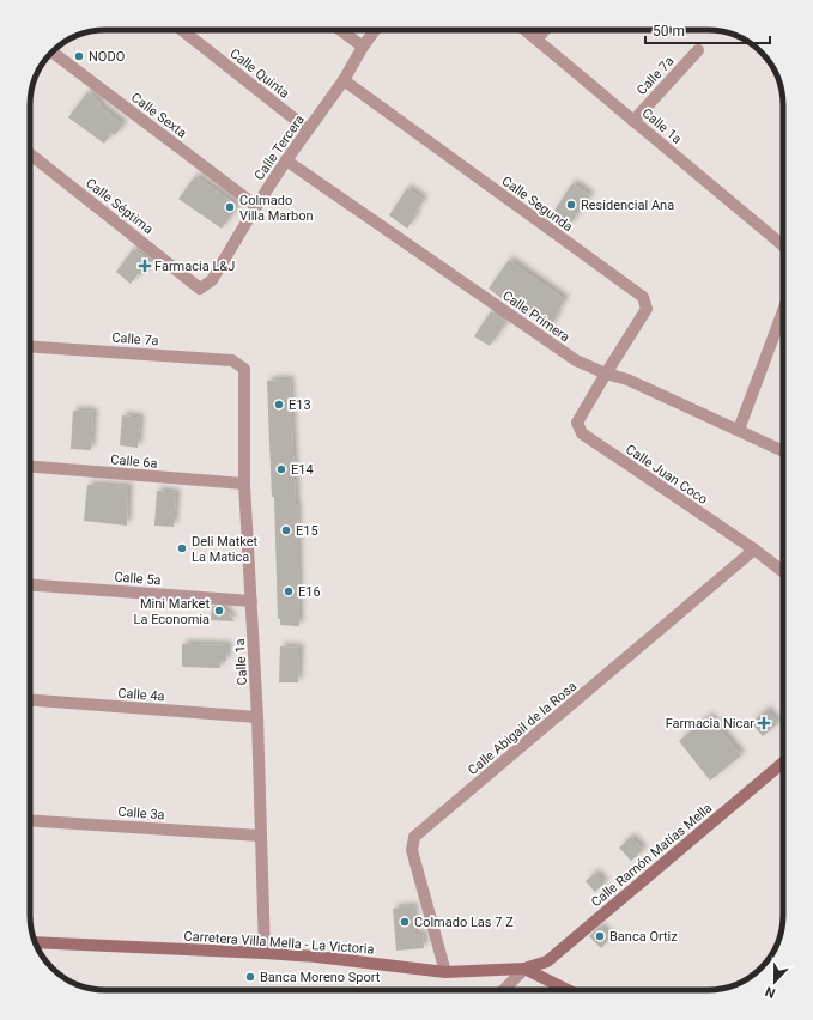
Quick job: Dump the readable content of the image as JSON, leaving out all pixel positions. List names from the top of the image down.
{
  "streets": {
    "main road": ["Calle Ramón Matías Mella", "Carretera Villa Mella - La Victoria"],
    "street": [
      "Calle Quinta",
      "Calle 7a",
      "Calle Sexta",
      "Calle 1a",
      "Calle Tercera",
      "Calle Segunda",
      "Calle Séptima",
      "Calle Primera",
      "Calle 6a",
      "Calle Juan Coco",
      "Calle 5a",
      "Calle 4a",
      "Calle Abigail de la Rosa",
      "Calle 3a"
    ]
  },
  "crossings": [
    ["Calle Quinta", "Calle Tercera"],
    ["Calle 7a", "Calle 1a"],
    ["Calle Sexta", "Calle Tercera"],
    ["Calle 1a", "Calle 6a"],
    ["Calle 1a", "Calle 5a"],
    ["Calle 1a", "Calle 4a"],
    ["Calle 1a", "Calle 3a"],
    ["Calle 1a", "Carretera Villa Mella - La Victoria"],
    ["Calle Tercera", "Calle Segunda"],
    ["Calle Tercera", "Calle Séptima"],
    ["Calle Tercera", "Calle Primera"],
    ["Calle Segunda", "Calle Primera"],
    ["Calle Segunda", "Calle Juan Coco"],
    ["Calle Primera", "Calle Juan Coco"],
    ["Calle Juan Coco", "Calle Abigail de la Rosa"],
    ["Calle Abigail de la Rosa", "Carretera Villa Mella - La Victoria"],
    ["Calle Ramón Matías Mella", "Carretera Villa Mella - La Victoria"]
  ],
  "places": {
    "other": [
      "NODO",
      "Residencial Ana",
      "Colmado Villa Marbon",
      "E13",
      "E14",
      "E15",
      "Deli Matket La Matica",
      "E16",
      "Mini Market La Economia",
      "Colmado Las 7 Z",
      "Banca Ortiz",
      "Banca Moreno Sport"
    ],
    "health": ["Farmacia L&J", "Farmacia Nicar"]
  },
  "scale_bar": "50 m",
  "north": "bottom"
}
